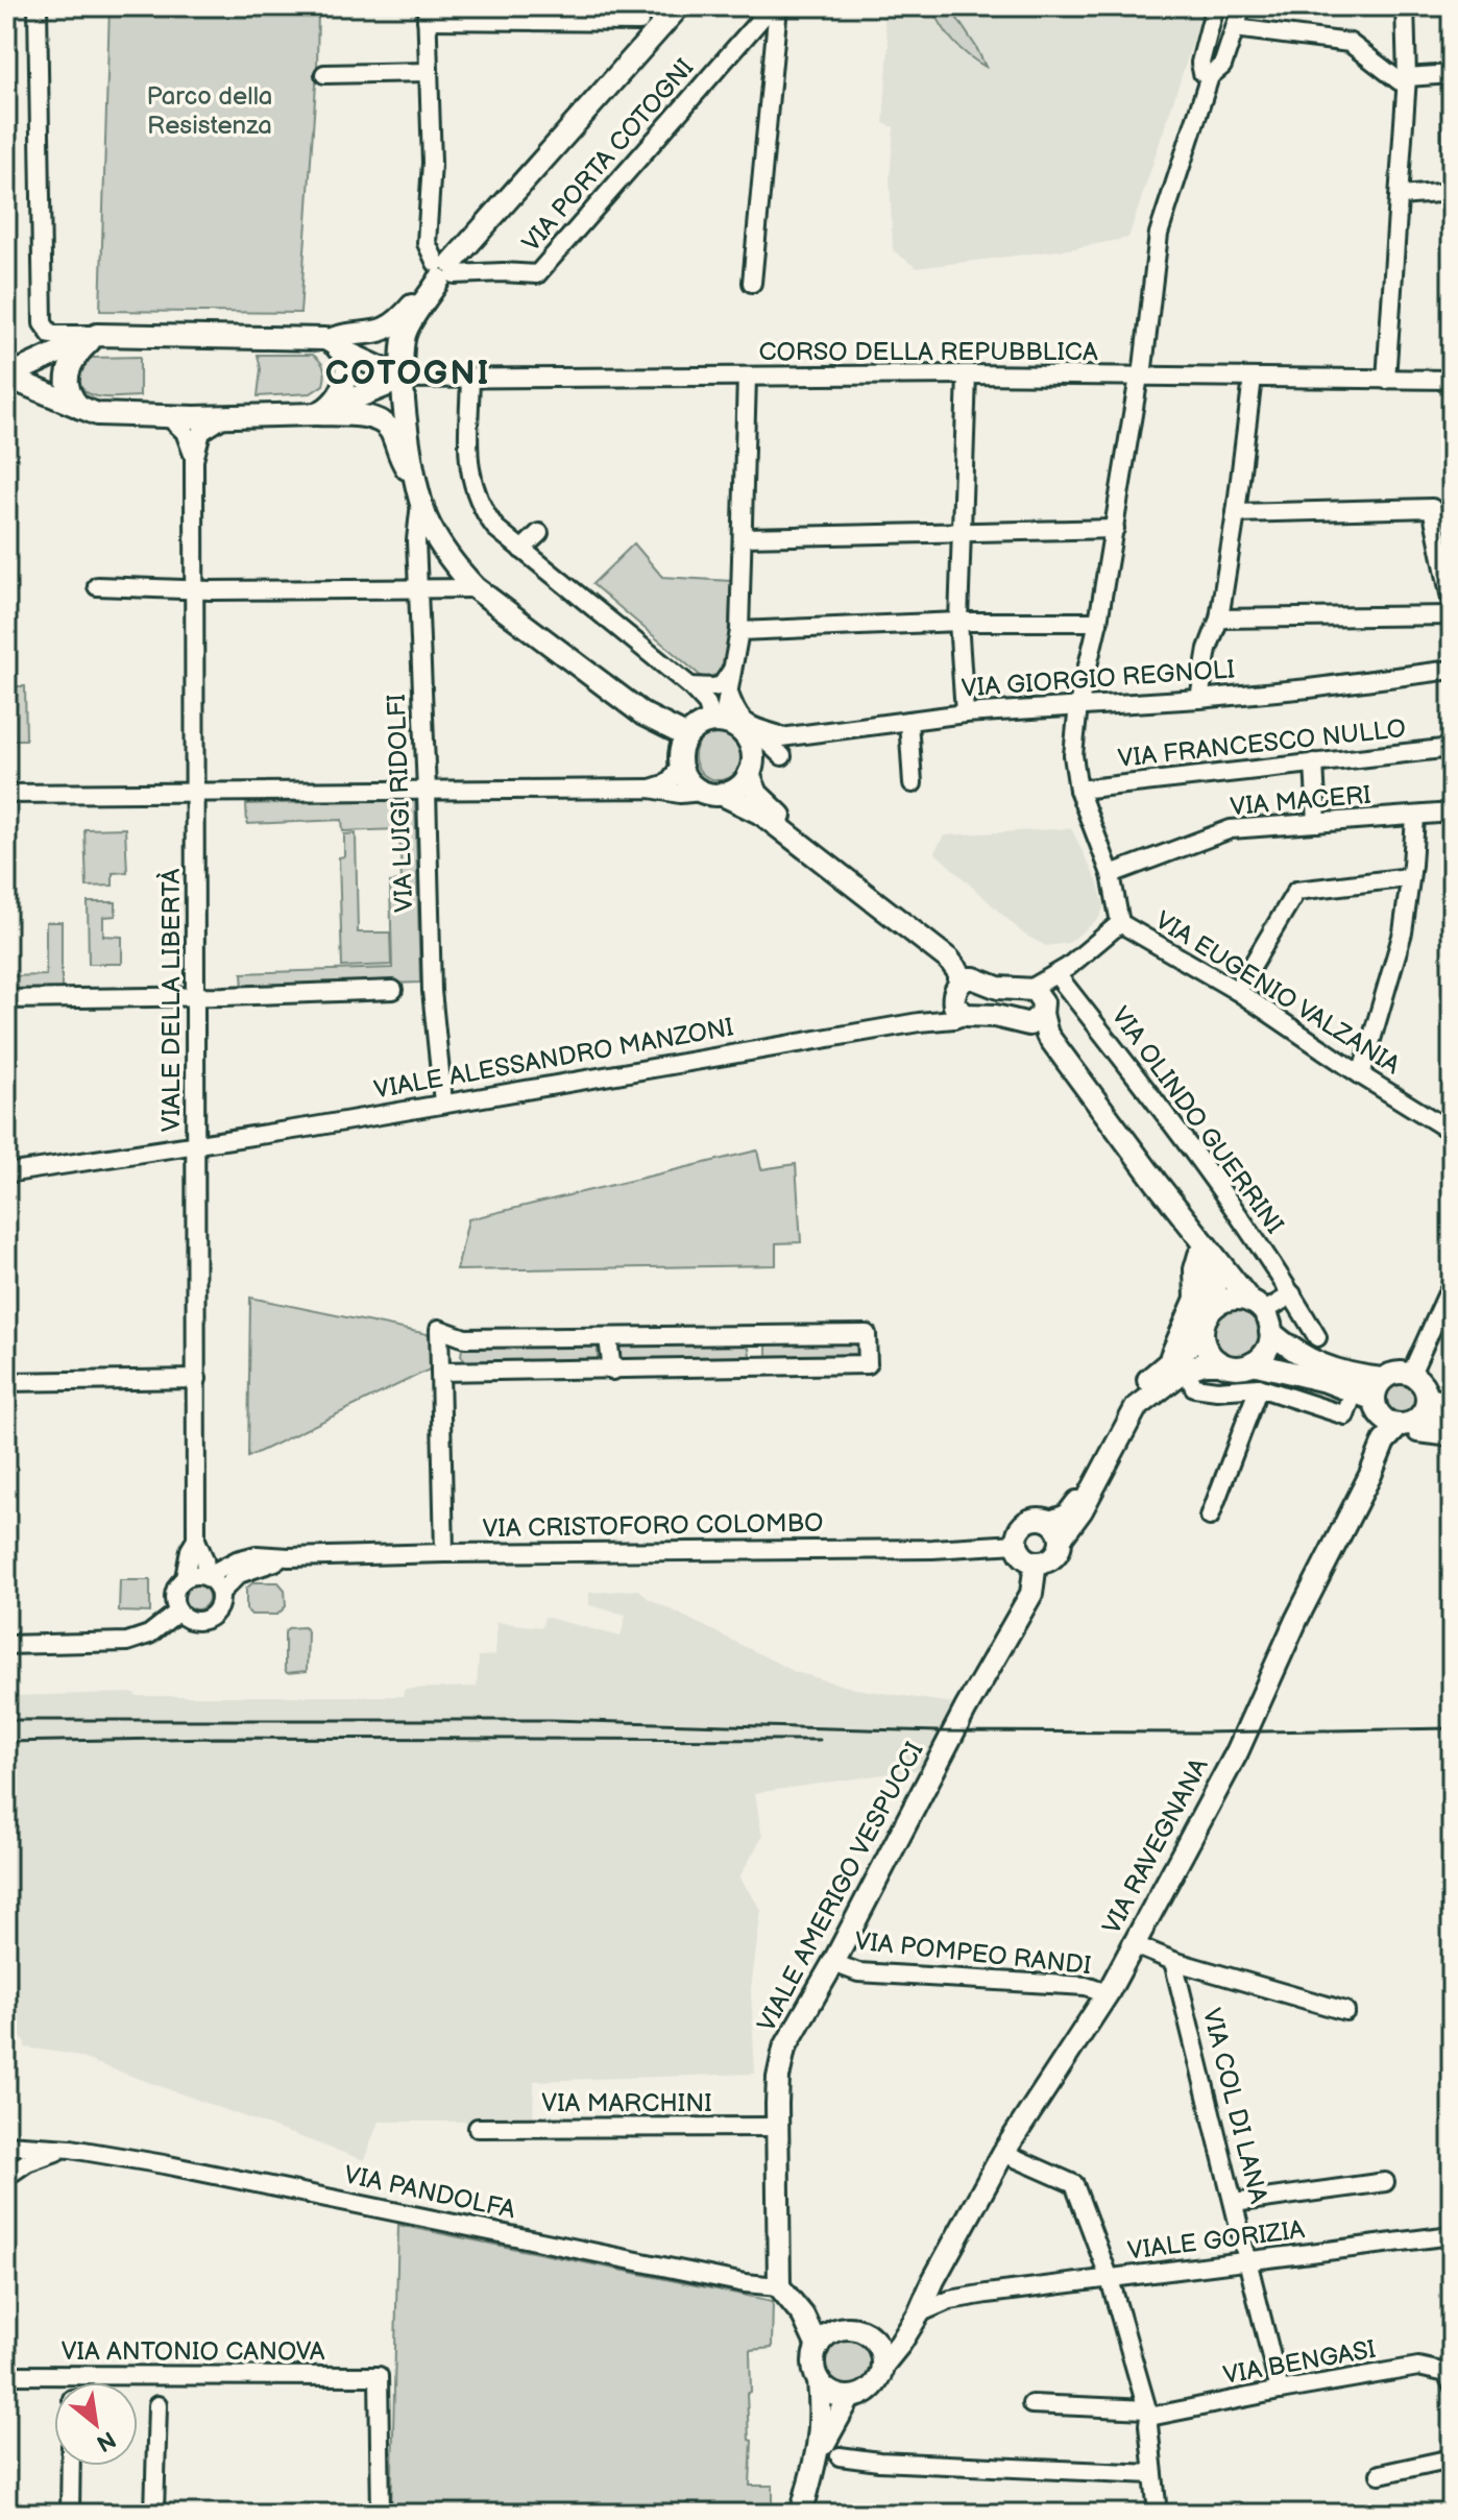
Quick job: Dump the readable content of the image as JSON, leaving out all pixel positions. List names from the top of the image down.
{
  "streets": {
    "main road": ["VIA RAVEGNANA", "VIALE AMERIGO VESPUCCI"],
    "street": [
      "VIA PORTA COTOGNI",
      "CORSO DELLA REPUBBLICA",
      "VIA GIORGIO REGNOLI",
      "VIA FRANCESCO NULLO",
      "VIA MACERI",
      "VIA LUIGI RIDOLFI",
      "VIA EUGENIO VALZANIA",
      "VIALE DELLA LIBERTÀ",
      "VIALE ALESSANDRO MANZONI",
      "VIA OLINDO GUERRINI",
      "VIA CRISTOFORO COLOMBO",
      "VIA POMPEO RANDI",
      "VIA MARCHINI",
      "VIA COL DI LANA",
      "VIA PANDOLFA",
      "VIALE GORIZIA",
      "VIA ANTONIO CANOVA",
      "VIA BENGASI"
    ]
  },
  "crossings": [
    ["VIA LUIGI RIDOLFI", "VIALE ALESSANDRO MANZONI"],
    ["VIALE DELLA LIBERTÀ", "VIALE ALESSANDRO MANZONI"],
    ["VIA CRISTOFORO COLOMBO", "VIALE AMERIGO VESPUCCI"],
    ["VIA RAVEGNANA", "VIA POMPEO RANDI"],
    ["VIA RAVEGNANA", "VIALE GORIZIA"],
    ["VIALE AMERIGO VESPUCCI", "VIA POMPEO RANDI"],
    ["VIALE AMERIGO VESPUCCI", "VIA MARCHINI"],
    ["VIALE AMERIGO VESPUCCI", "VIA PANDOLFA"],
    ["VIA COL DI LANA", "VIALE GORIZIA"],
    ["VIA COL DI LANA", "VIA BENGASI"]
  ],
  "districts": ["COTOGNI"],
  "parks": ["Parco della Resistenza"],
  "north": "bottom right"
}
